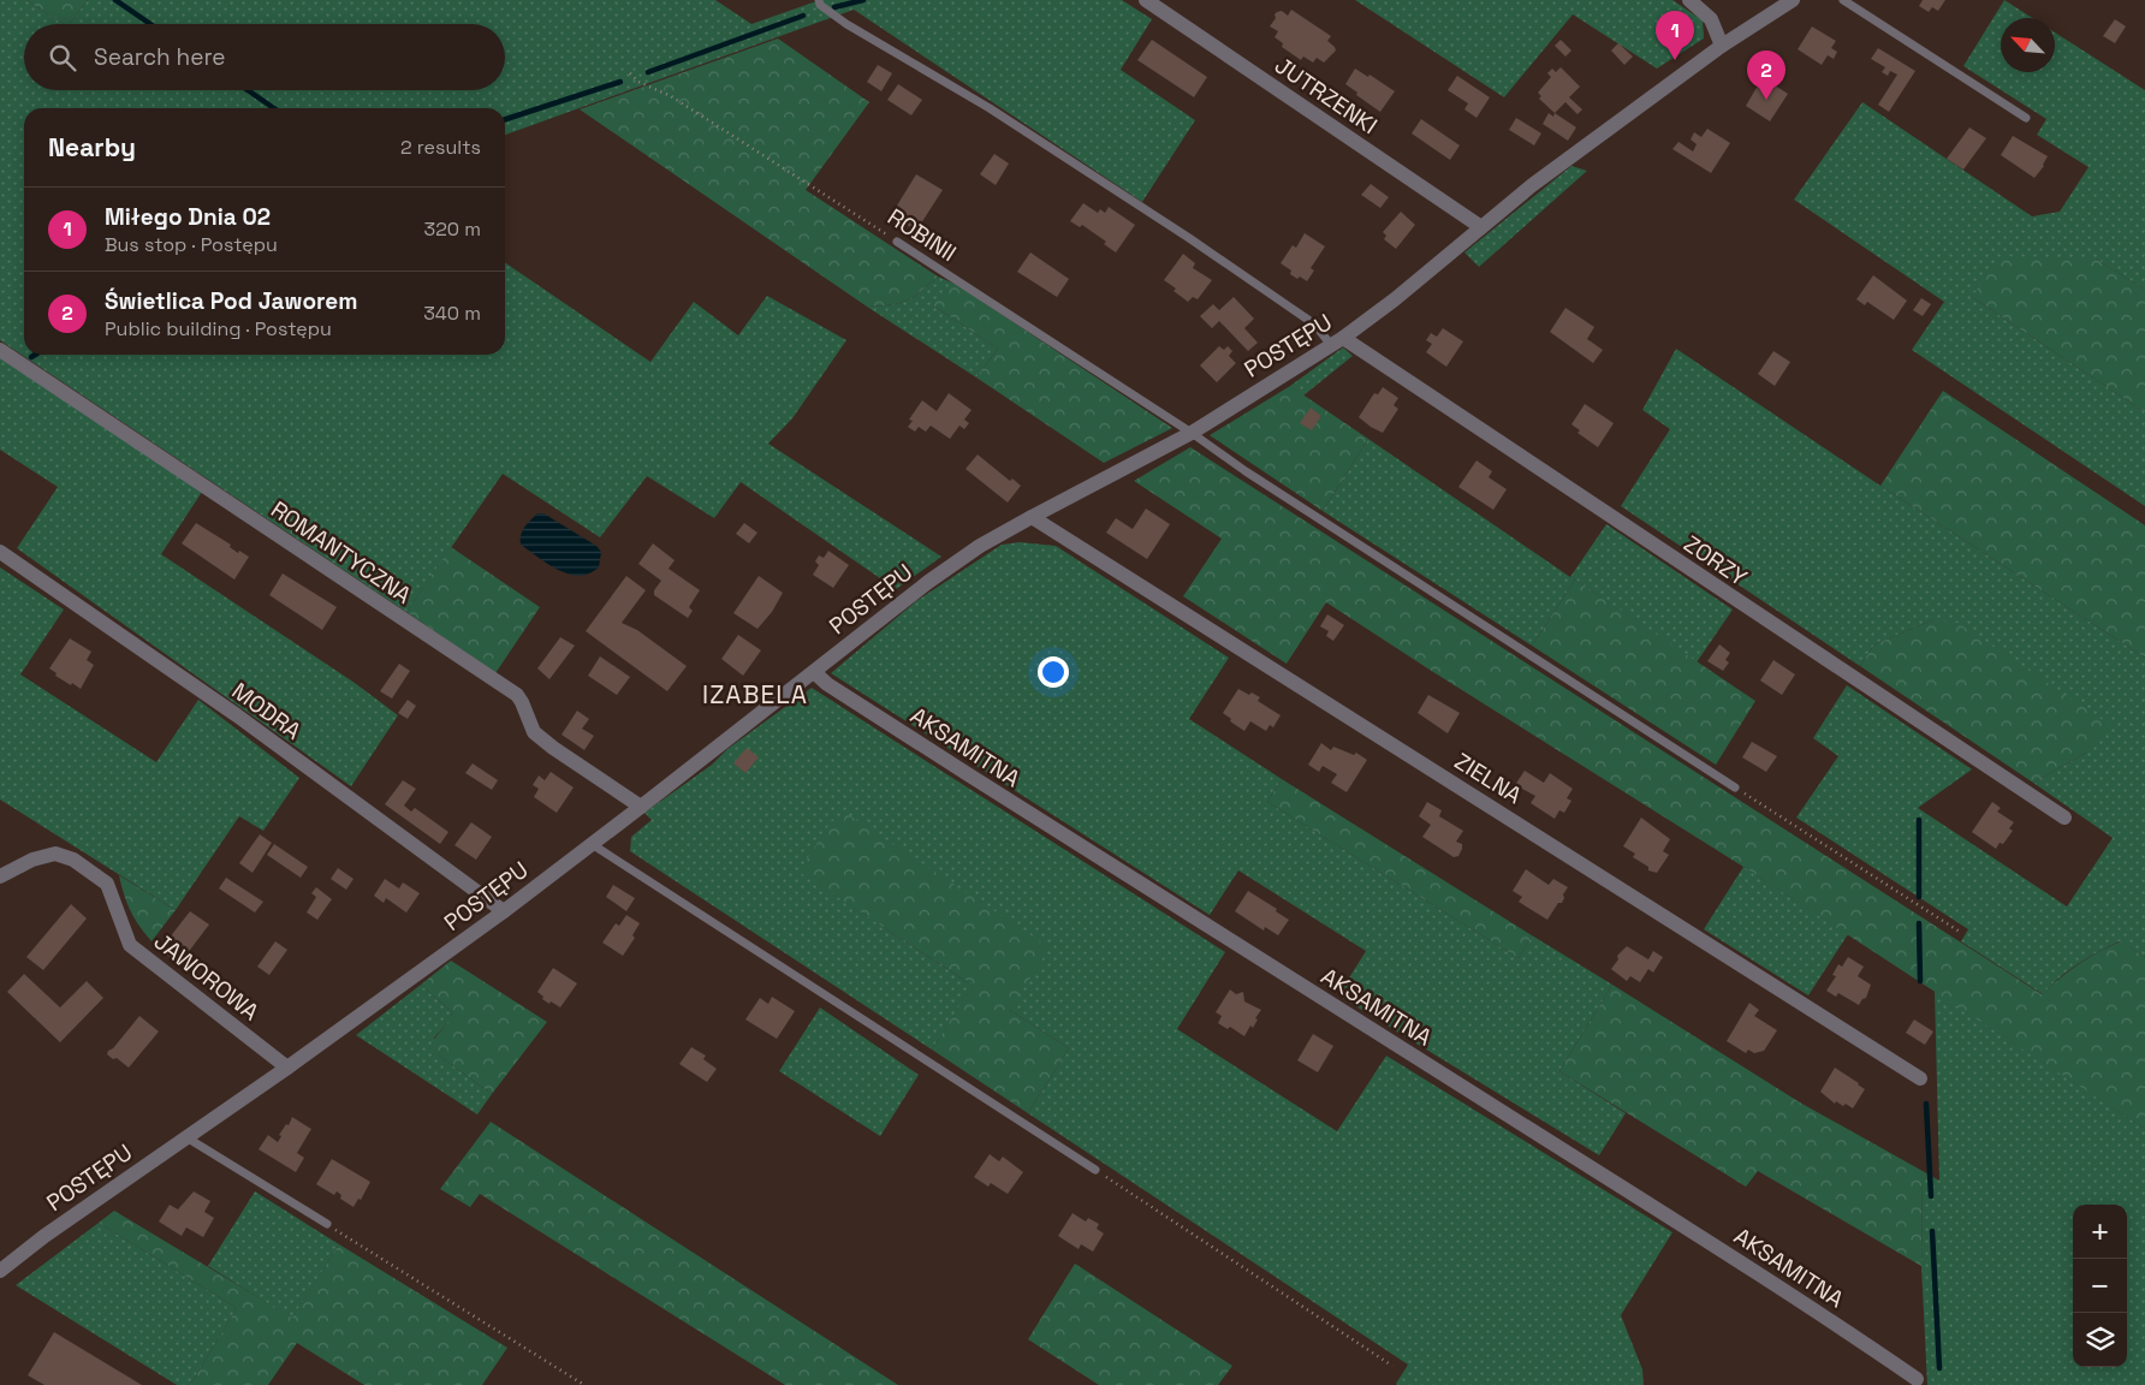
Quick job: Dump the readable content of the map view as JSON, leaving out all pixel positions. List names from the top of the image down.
{
  "streets": {
    "street": [
      "JUTRZENKI",
      "POSTĘPU",
      "ROMANTYCZNA",
      "ZORZY",
      "MODRA",
      "AKSAMITNA",
      "ZIELNA",
      "JAWOROWA"
    ],
    "lane": ["ROBINII"]
  },
  "crossings": [
    ["JUTRZENKI", "POSTĘPU"],
    ["ROBINII", "POSTĘPU"],
    ["POSTĘPU", "ROMANTYCZNA"],
    ["POSTĘPU", "ZORZY"],
    ["POSTĘPU", "MODRA"],
    ["POSTĘPU", "AKSAMITNA"],
    ["POSTĘPU", "ZIELNA"],
    ["POSTĘPU", "JAWOROWA"]
  ],
  "districts": ["IZABELA"],
  "north": "top left",
  "page": {
    "pins": ["1", "2"],
    "search": "Search here",
    "heading": ["Nearby", "2 results"],
    "list": [
      {
        "mark": "1",
        "name": "Miłego Dnia 02",
        "note": "Bus stop · Postępu",
        "value": "320 m"
      },
      {
        "mark": "2",
        "name": "Świetlica Pod Jaworem",
        "note": "Public building · Postępu",
        "value": "340 m"
      }
    ],
    "map_buttons": ["+", "−"]
  }
}
